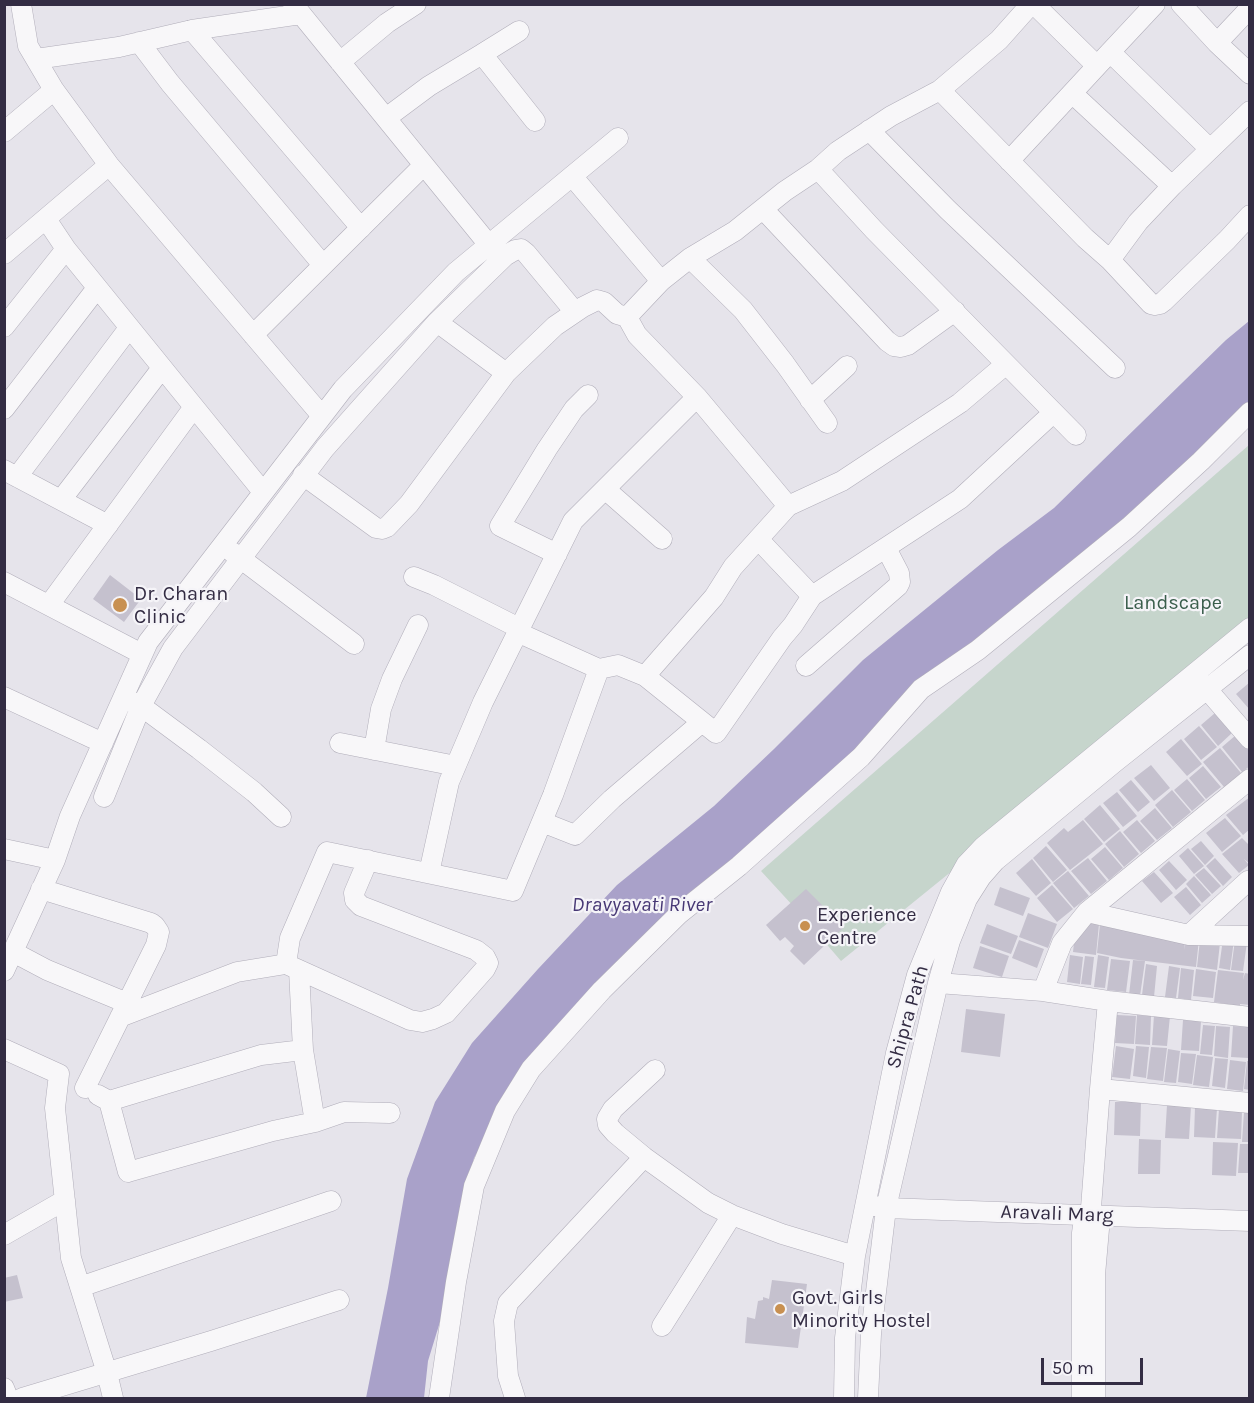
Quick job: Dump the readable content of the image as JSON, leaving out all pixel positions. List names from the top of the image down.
{
  "streets": {
    "street": ["Shipra Path", "Aravali Marg"]
  },
  "crossings": [
    ["Shipra Path", "Aravali Marg"]
  ],
  "water": ["Dravyavati River"],
  "parks": ["Landscape"],
  "places": ["Dr. Charan Clinic", "Experience Centre", "Govt. Girls Minority Hostel"],
  "scale_bar": "50 m"
}
